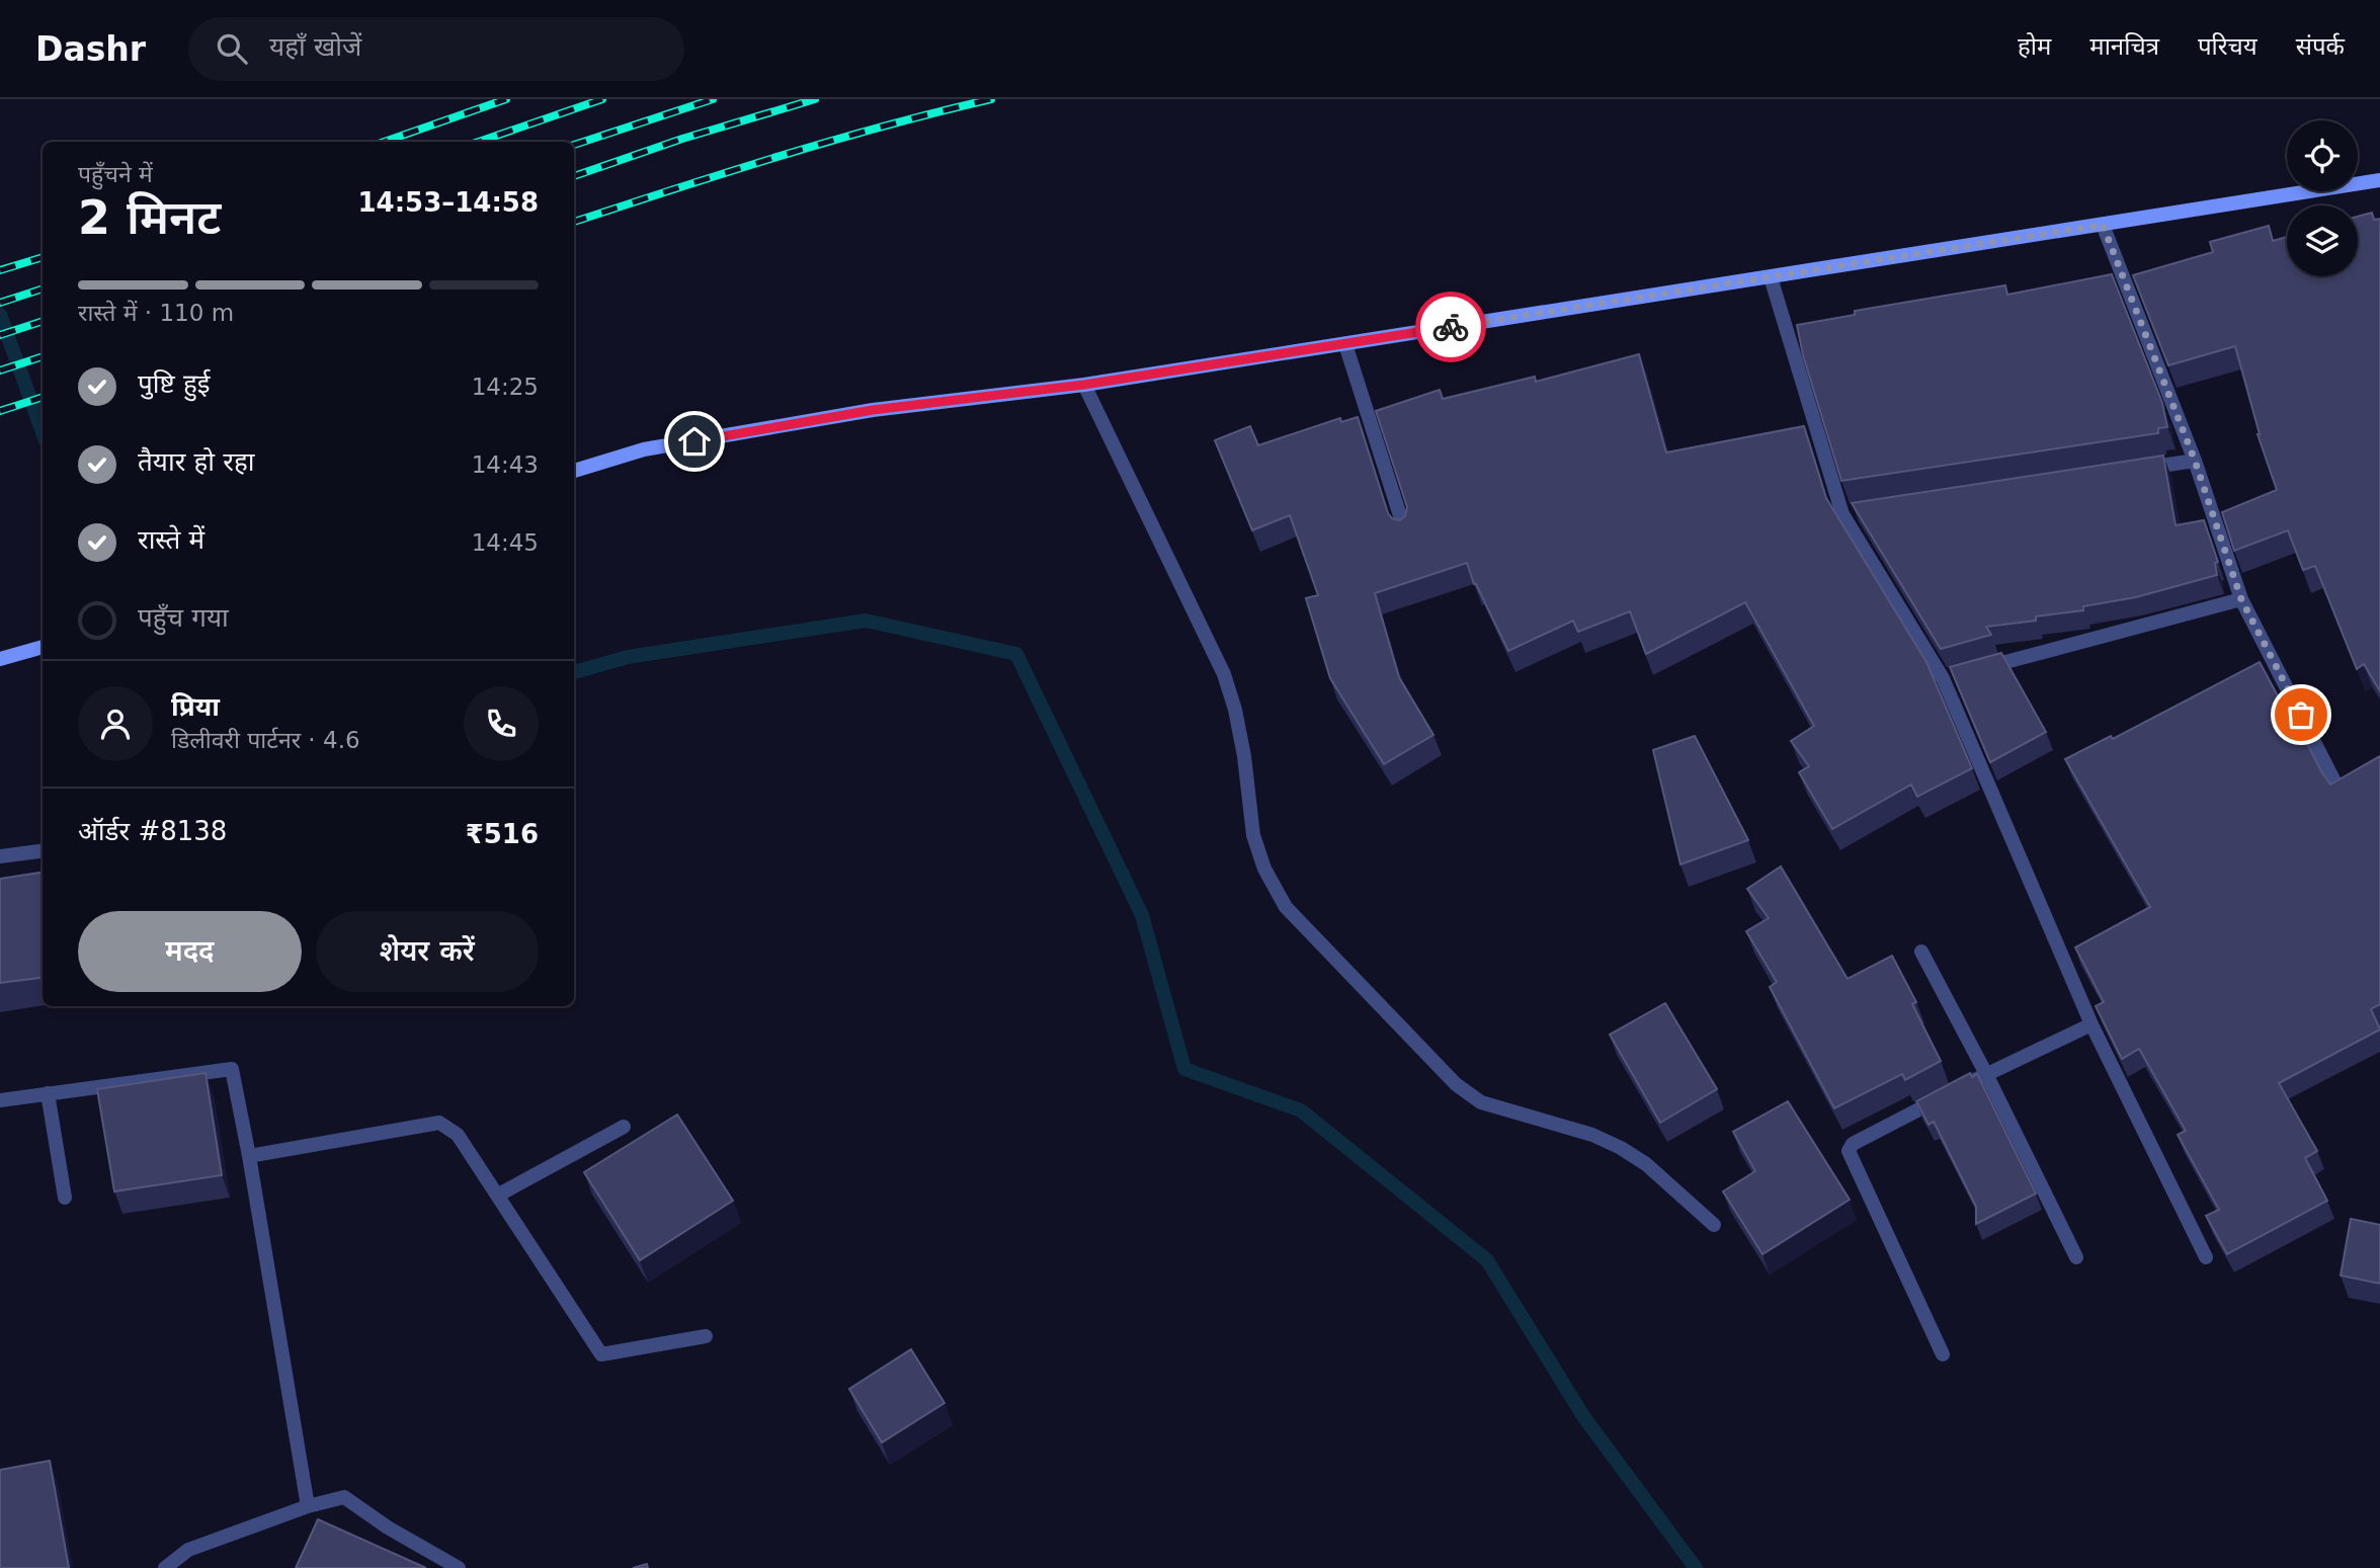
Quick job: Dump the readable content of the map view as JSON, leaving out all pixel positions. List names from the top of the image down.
{
  "page": {
    "header": "Dashr",
    "search": "यहाँ खोजें",
    "nav": [
      "होम",
      "मानचित्र",
      "परिचय",
      "संपर्क"
    ],
    "heading": ["2 मिनट", "पहुँचने में", "14:53–14:58"],
    "panel": [
      "प्रिया",
      "डिलीवरी पार्टनर · 4.6",
      "ऑर्डर #8138",
      "₹516"
    ],
    "bar": "रास्ते में · 110 m",
    "list": [
      ["पुष्टि हुई", "14:25"],
      ["तैयार हो रहा", "14:43"],
      ["रास्ते में", "14:45"],
      "पहुँच गया"
    ],
    "buttons": ["मदद", "शेयर करें"]
  }
}
